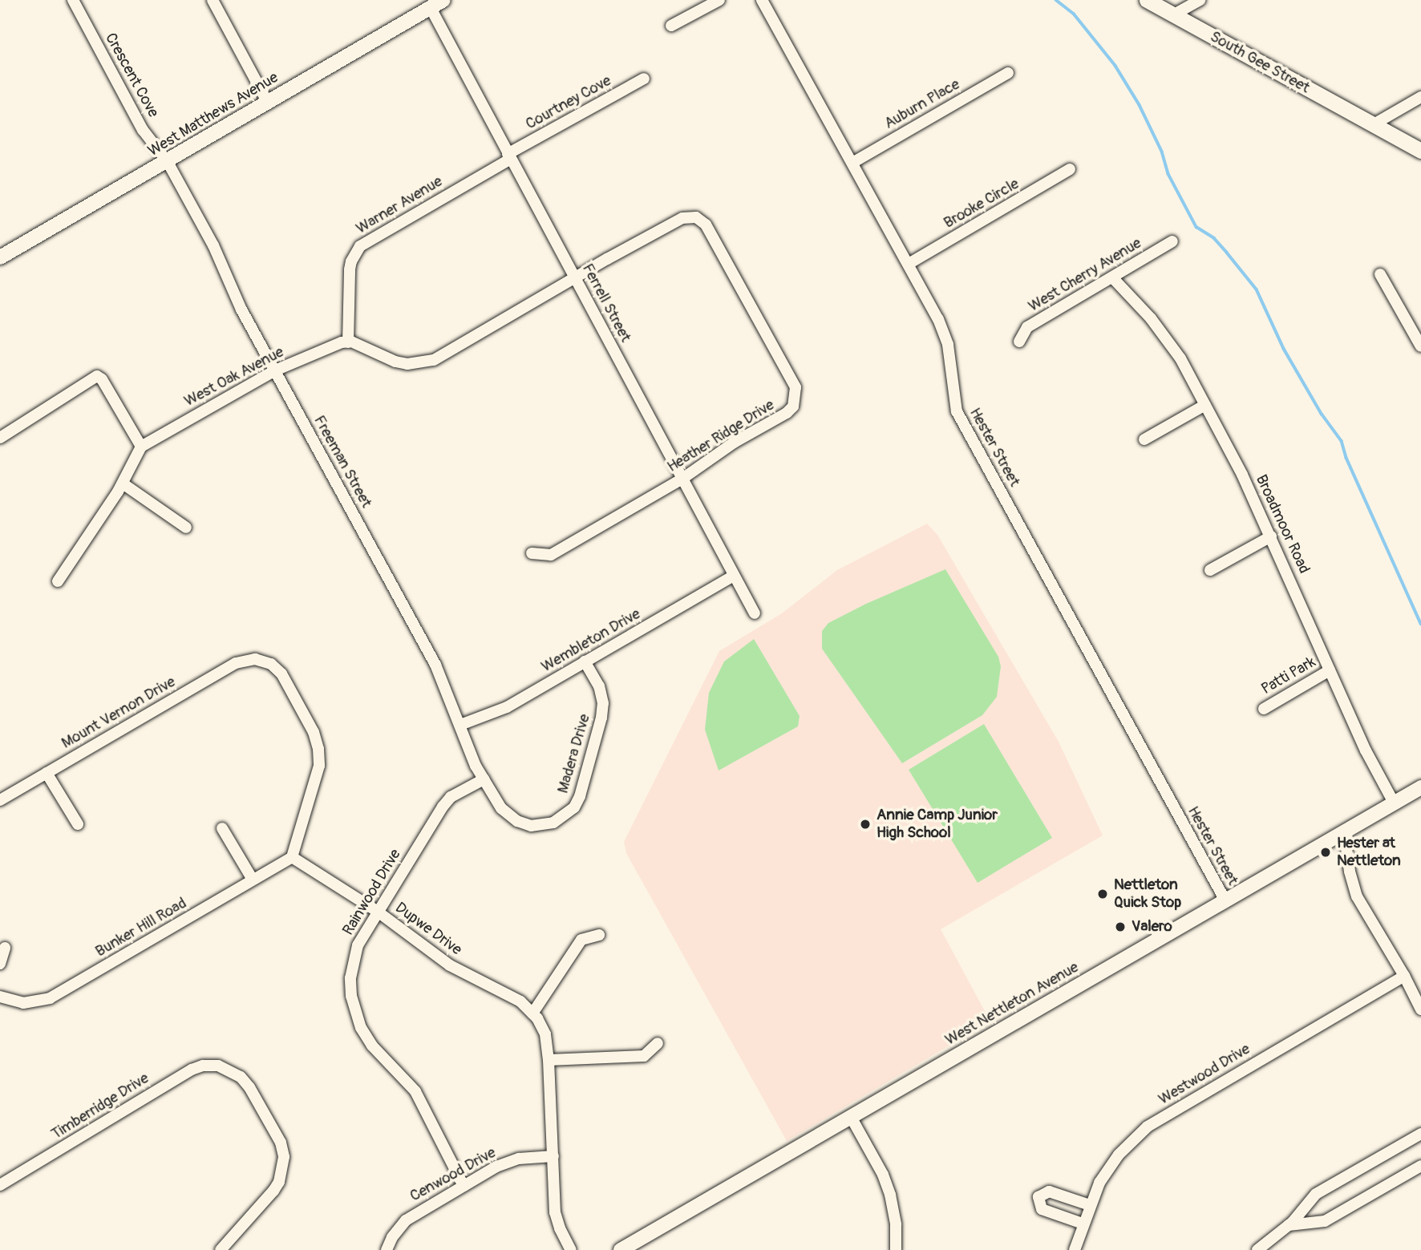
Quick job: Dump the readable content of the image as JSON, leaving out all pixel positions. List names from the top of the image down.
{
  "streets": {
    "main road": ["South Gee Street"],
    "street": [
      "Crescent Cove",
      "Courtney Cove",
      "Auburn Place",
      "West Matthews Avenue",
      "Brooke Circle",
      "Warner Avenue",
      "West Cherry Avenue",
      "Ferrell Street",
      "West Oak Avenue",
      "Heather Ridge Drive",
      "Hester Street",
      "Freeman Street",
      "Broadmoor Road",
      "Wembleton Drive",
      "Patti Park",
      "Mount Vernon Drive",
      "Madera Drive",
      "Rainwood Drive",
      "Bunker Hill Road",
      "Dupwe Drive",
      "West Nettleton Avenue",
      "Westwood Drive",
      "Timberridge Drive",
      "Cenwood Drive"
    ]
  },
  "crossings": [
    ["Crescent Cove", "West Matthews Avenue"],
    ["Crescent Cove", "Freeman Street"],
    ["Courtney Cove", "Warner Avenue"],
    ["Courtney Cove", "Ferrell Street"],
    ["Auburn Place", "Hester Street"],
    ["West Matthews Avenue", "Ferrell Street"],
    ["West Matthews Avenue", "Freeman Street"],
    ["Brooke Circle", "Hester Street"],
    ["Warner Avenue", "Ferrell Street"],
    ["Warner Avenue", "West Oak Avenue"],
    ["West Cherry Avenue", "Broadmoor Road"],
    ["Ferrell Street", "Heather Ridge Drive"],
    ["Ferrell Street", "Wembleton Drive"],
    ["West Oak Avenue", "Freeman Street"],
    ["Hester Street", "West Nettleton Avenue"],
    ["Freeman Street", "Wembleton Drive"],
    ["Freeman Street", "Madera Drive"],
    ["Freeman Street", "Rainwood Drive"],
    ["Broadmoor Road", "Patti Park"],
    ["Broadmoor Road", "West Nettleton Avenue"],
    ["Wembleton Drive", "Madera Drive"],
    ["Mount Vernon Drive", "Bunker Hill Road"],
    ["Mount Vernon Drive", "Dupwe Drive"],
    ["Madera Drive", "Rainwood Drive"],
    ["Rainwood Drive", "Dupwe Drive"],
    ["Rainwood Drive", "Cenwood Drive"],
    ["Bunker Hill Road", "Dupwe Drive"],
    ["Dupwe Drive", "Cenwood Drive"]
  ],
  "places": [
    "Annie Camp Junior High School",
    "Hester at Nettleton",
    "Nettleton Quick Stop",
    "Valero"
  ]
}
